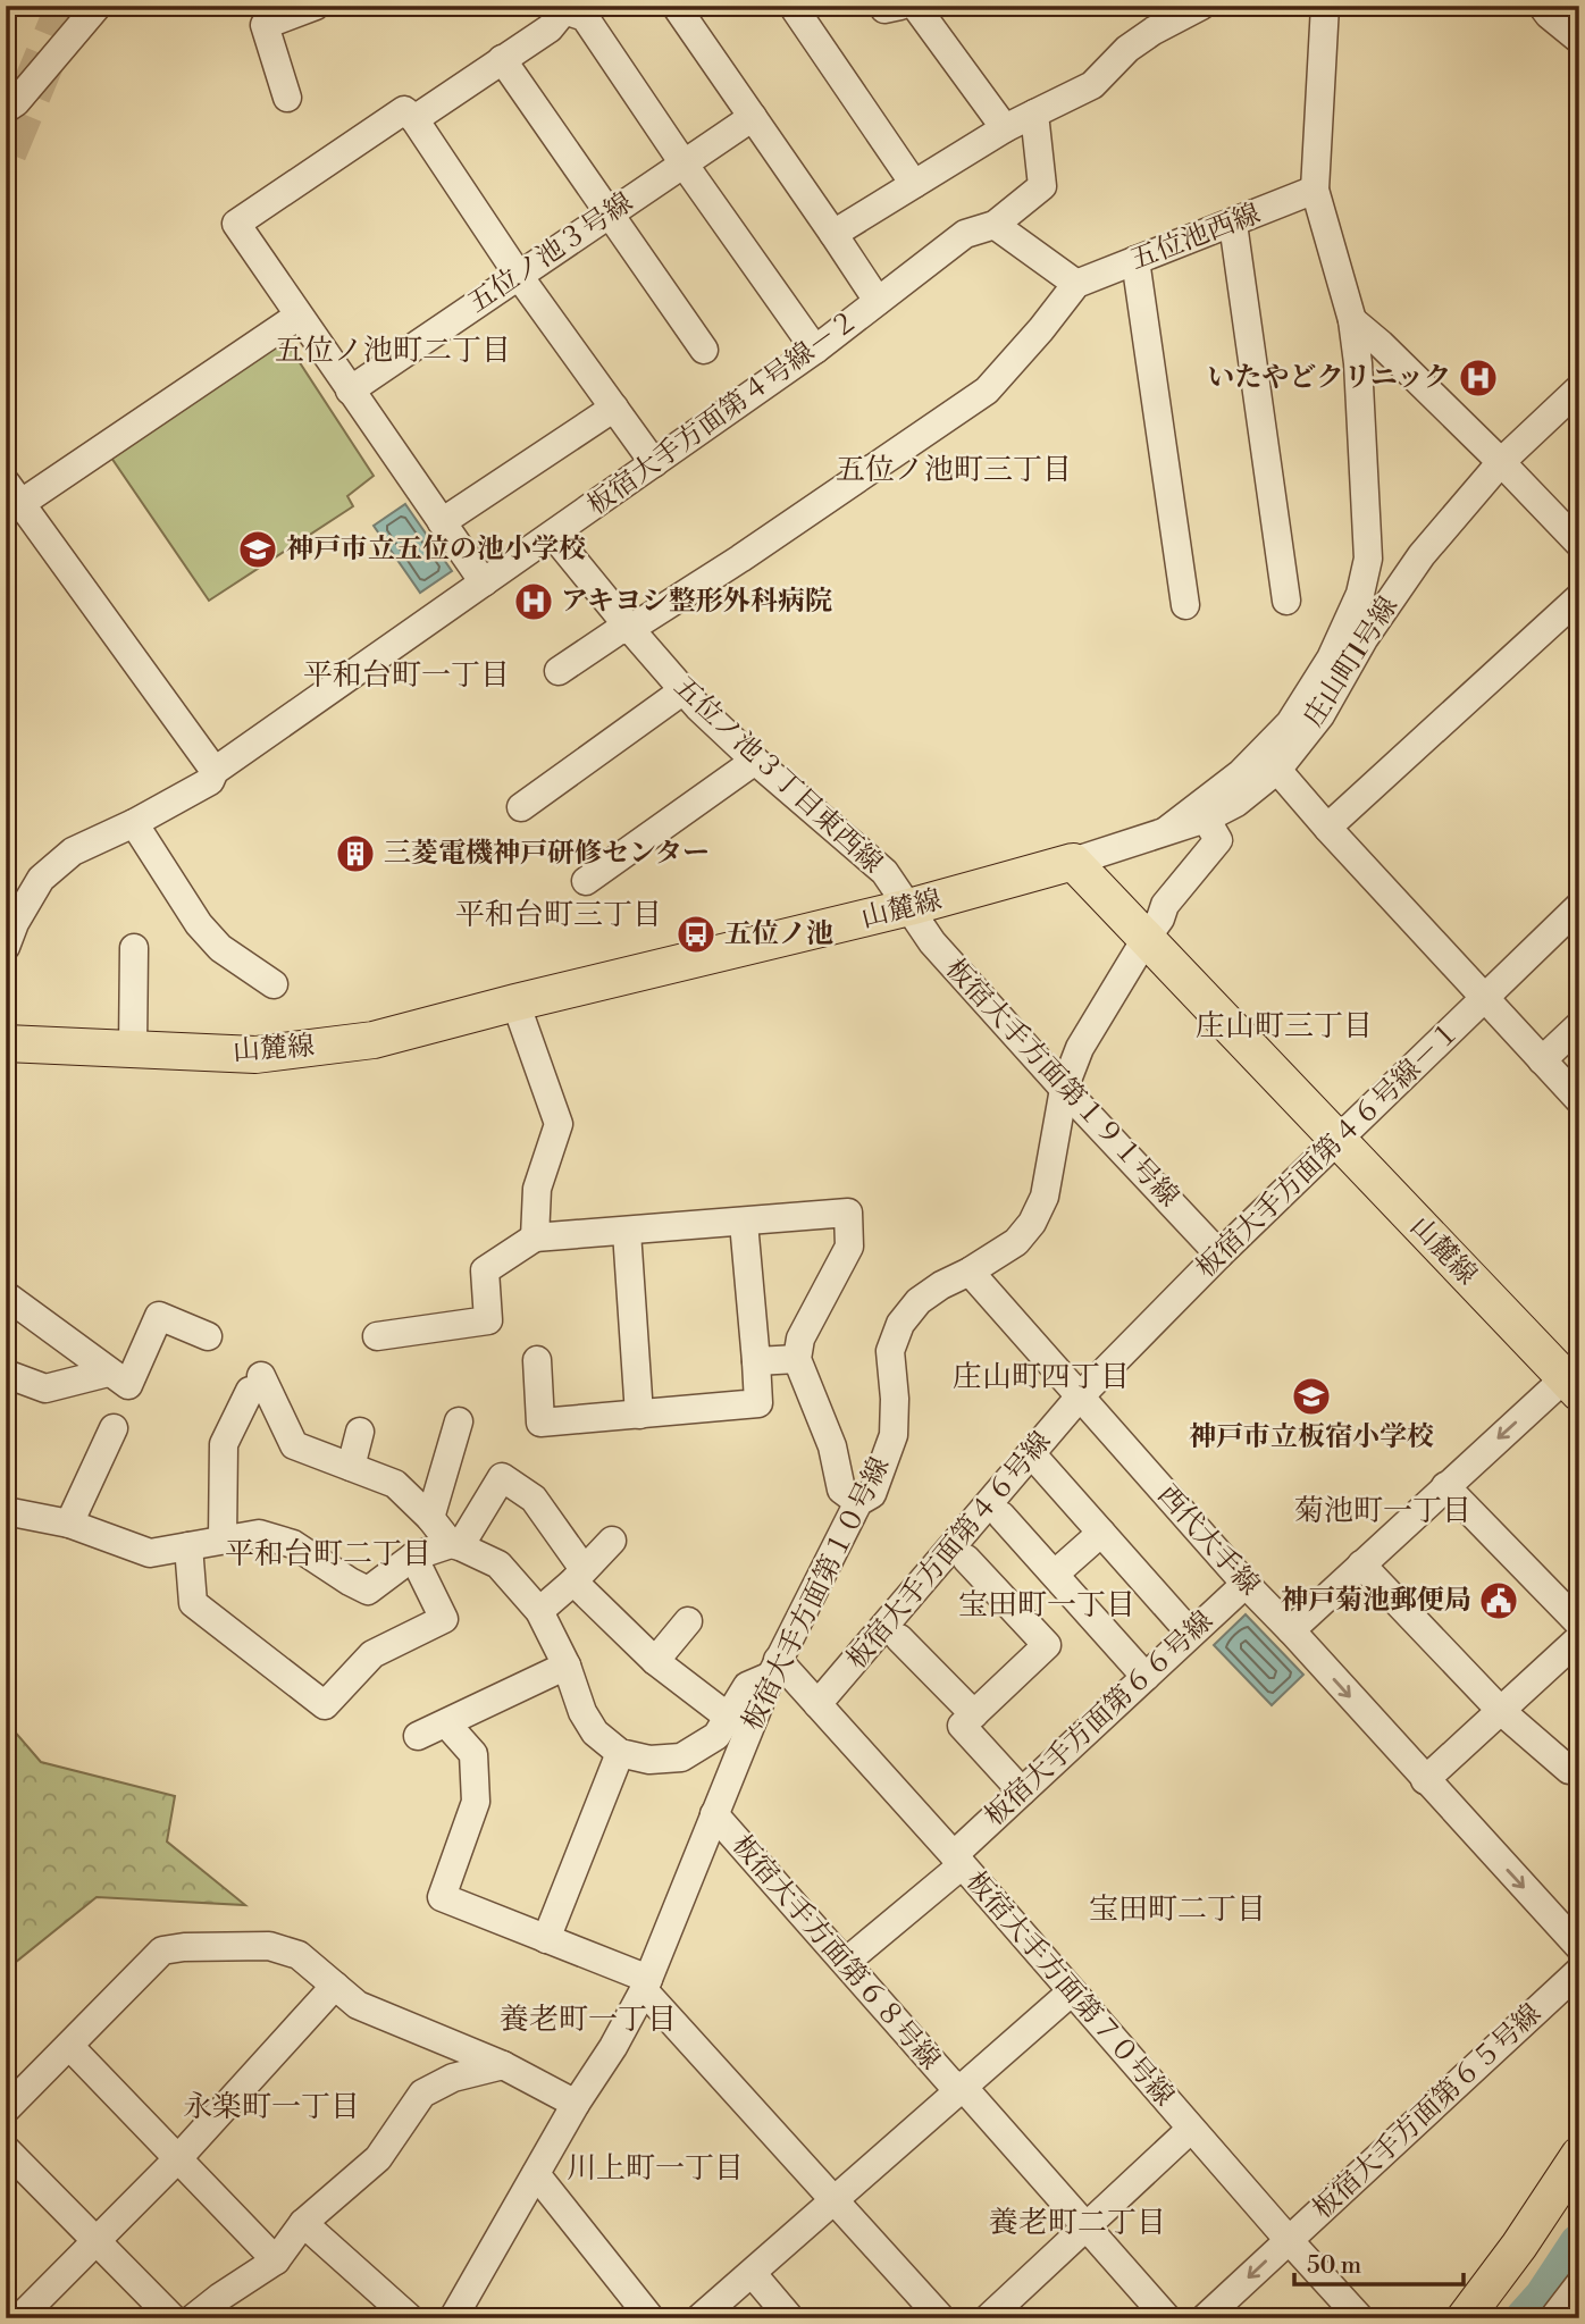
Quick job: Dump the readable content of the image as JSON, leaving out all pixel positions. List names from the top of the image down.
{
  "streets": {
    "main road": ["山麓線"],
    "street": [
      "五位池西線",
      "五位ノ池３号線",
      "板宿大手方面第４号線－２",
      "庄山町1号線",
      "五位ノ池３丁目東西線",
      "板宿大手方面第１９１号線",
      "板宿大手方面第４６号線－１",
      "西代大手線",
      "板宿大手方面第４６号線",
      "板宿大手方面第１０号線",
      "板宿大手方面第６６号線",
      "板宿大手方面第６８号線",
      "板宿大手方面第７０号線",
      "板宿大手方面第６５号線"
    ]
  },
  "crossings": [
    ["板宿大手方面第４号線－２", "五位ノ池３丁目東西線"],
    ["庄山町1号線", "山麓線"],
    ["庄山町1号線", "板宿大手方面第１０号線"],
    ["五位ノ池３丁目東西線", "山麓線"],
    ["五位ノ池３丁目東西線", "板宿大手方面第１９１号線"],
    ["山麓線", "板宿大手方面第１９１号線"],
    ["山麓線", "板宿大手方面第４６号線－１"],
    ["山麓線", "板宿大手方面第１０号線"],
    ["板宿大手方面第１９１号線", "板宿大手方面第４６号線－１"],
    ["板宿大手方面第１９１号線", "板宿大手方面第１０号線"],
    ["板宿大手方面第４６号線－１", "西代大手線"],
    ["板宿大手方面第４６号線－１", "板宿大手方面第４６号線"],
    ["西代大手線", "板宿大手方面第４６号線"],
    ["西代大手線", "板宿大手方面第１０号線"],
    ["西代大手線", "板宿大手方面第６６号線"],
    ["板宿大手方面第４６号線", "板宿大手方面第７０号線"],
    ["板宿大手方面第１０号線", "板宿大手方面第６８号線"],
    ["板宿大手方面第１０号線", "板宿大手方面第７０号線"],
    ["板宿大手方面第６６号線", "板宿大手方面第６８号線"],
    ["板宿大手方面第６６号線", "板宿大手方面第７０号線"],
    ["板宿大手方面第７０号線", "板宿大手方面第６５号線"]
  ],
  "districts": [
    "五位ノ池町二丁目",
    "五位ノ池町三丁目",
    "平和台町一丁目",
    "平和台町三丁目",
    "庄山町三丁目",
    "庄山町四丁目",
    "菊池町一丁目",
    "平和台町二丁目",
    "宝田町一丁目",
    "宝田町二丁目",
    "養老町一丁目",
    "永楽町一丁目",
    "川上町一丁目",
    "養老町二丁目"
  ],
  "places": {
    "hospital": ["いたやどクリニック", "アキヨシ整形外科病院"],
    "school or university": ["神戸市立五位の池小学校", "神戸市立板宿小学校"],
    "building": ["三菱電機神戸研修センター"],
    "bus stop": ["五位ノ池"],
    "public building": ["神戸菊池郵便局"]
  },
  "scale_bar": "50 m"
}
